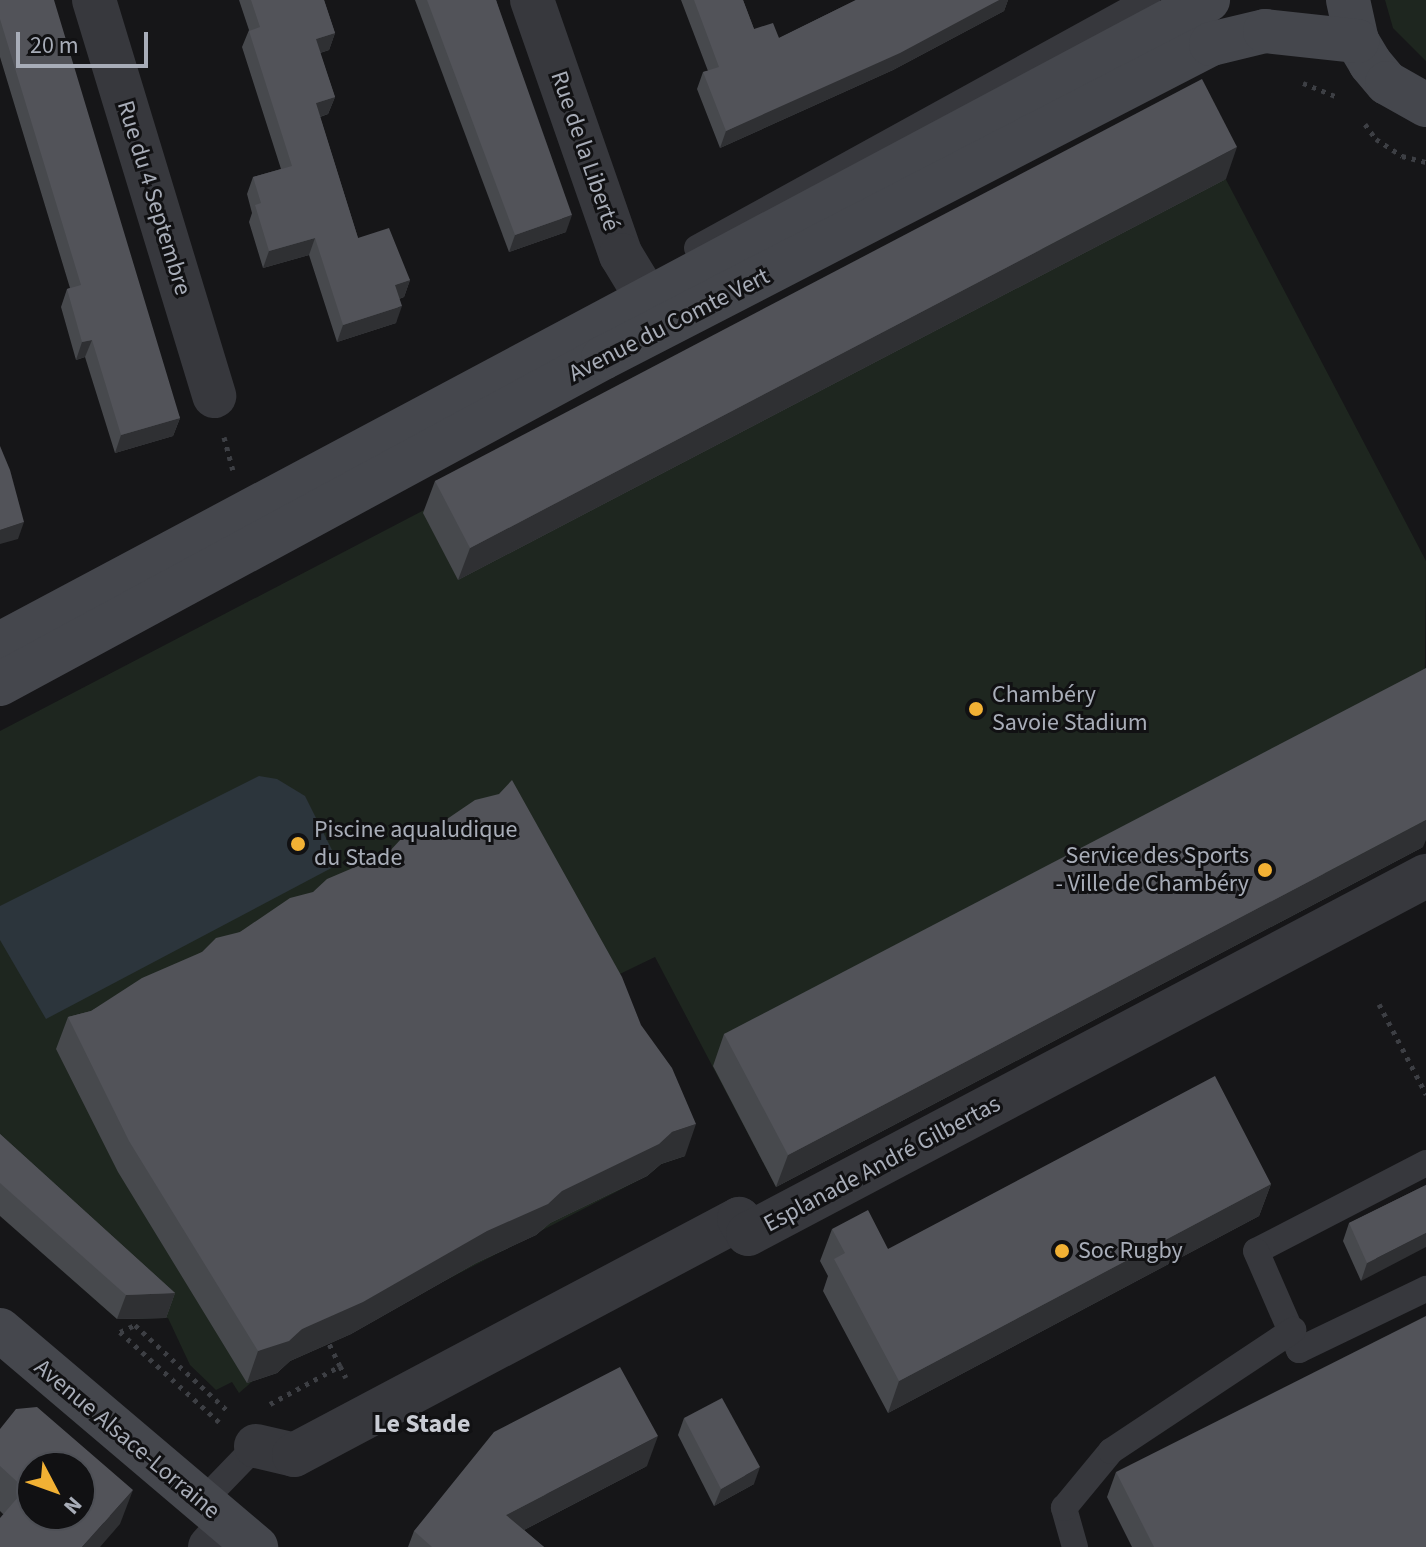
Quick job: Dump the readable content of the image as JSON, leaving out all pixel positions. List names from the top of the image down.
{
  "streets": {
    "main road": ["Avenue du Comte Vert", "Avenue Alsace-Lorraine"],
    "street": ["Rue de la Liberté", "Rue du 4 Septembre", "Esplanade André Gilbertas"]
  },
  "crossings": [
    ["Rue de la Liberté", "Avenue du Comte Vert"]
  ],
  "districts": ["Le Stade"],
  "places": [
    "Chambéry Savoie Stadium",
    "Piscine aqualudique du Stade",
    "Service des Sports - Ville de Chambéry",
    "Soc Rugby"
  ],
  "scale_bar": "20 m",
  "north": "bottom right"
}
